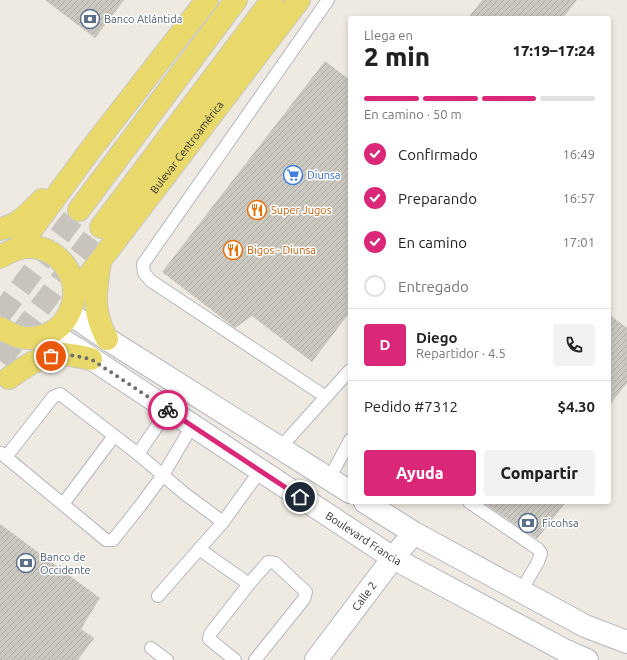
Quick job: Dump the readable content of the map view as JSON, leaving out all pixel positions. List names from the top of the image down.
{
  "streets": {
    "main road": ["Bulevar Centroamérica"],
    "street": ["Boulevard Francia", "Calle 2"]
  },
  "crossings": [
    ["Bulevar Centroamérica", "Boulevard Francia"],
    ["Boulevard Francia", "Calle 2"]
  ],
  "places": {
    "bank": ["Banco Atlántida", "Ficohsa", "Banco de Occidente"],
    "supermarket": ["Diunsa"],
    "restaurant": ["Super Jugos", "Bigos - Diunsa"]
  },
  "page": {
    "heading": ["2 min", "Llega en", "17:19–17:24"],
    "panel": [
      "Diego",
      "Repartidor · 4.5",
      "Pedido #7312",
      "$4.30"
    ],
    "bar": "En camino · 50 m",
    "list": [
      ["Confirmado", "16:49"],
      ["Preparando", "16:57"],
      ["En camino", "17:01"],
      "Entregado"
    ],
    "round": "D",
    "buttons": ["Ayuda", "Compartir"]
  }
}
